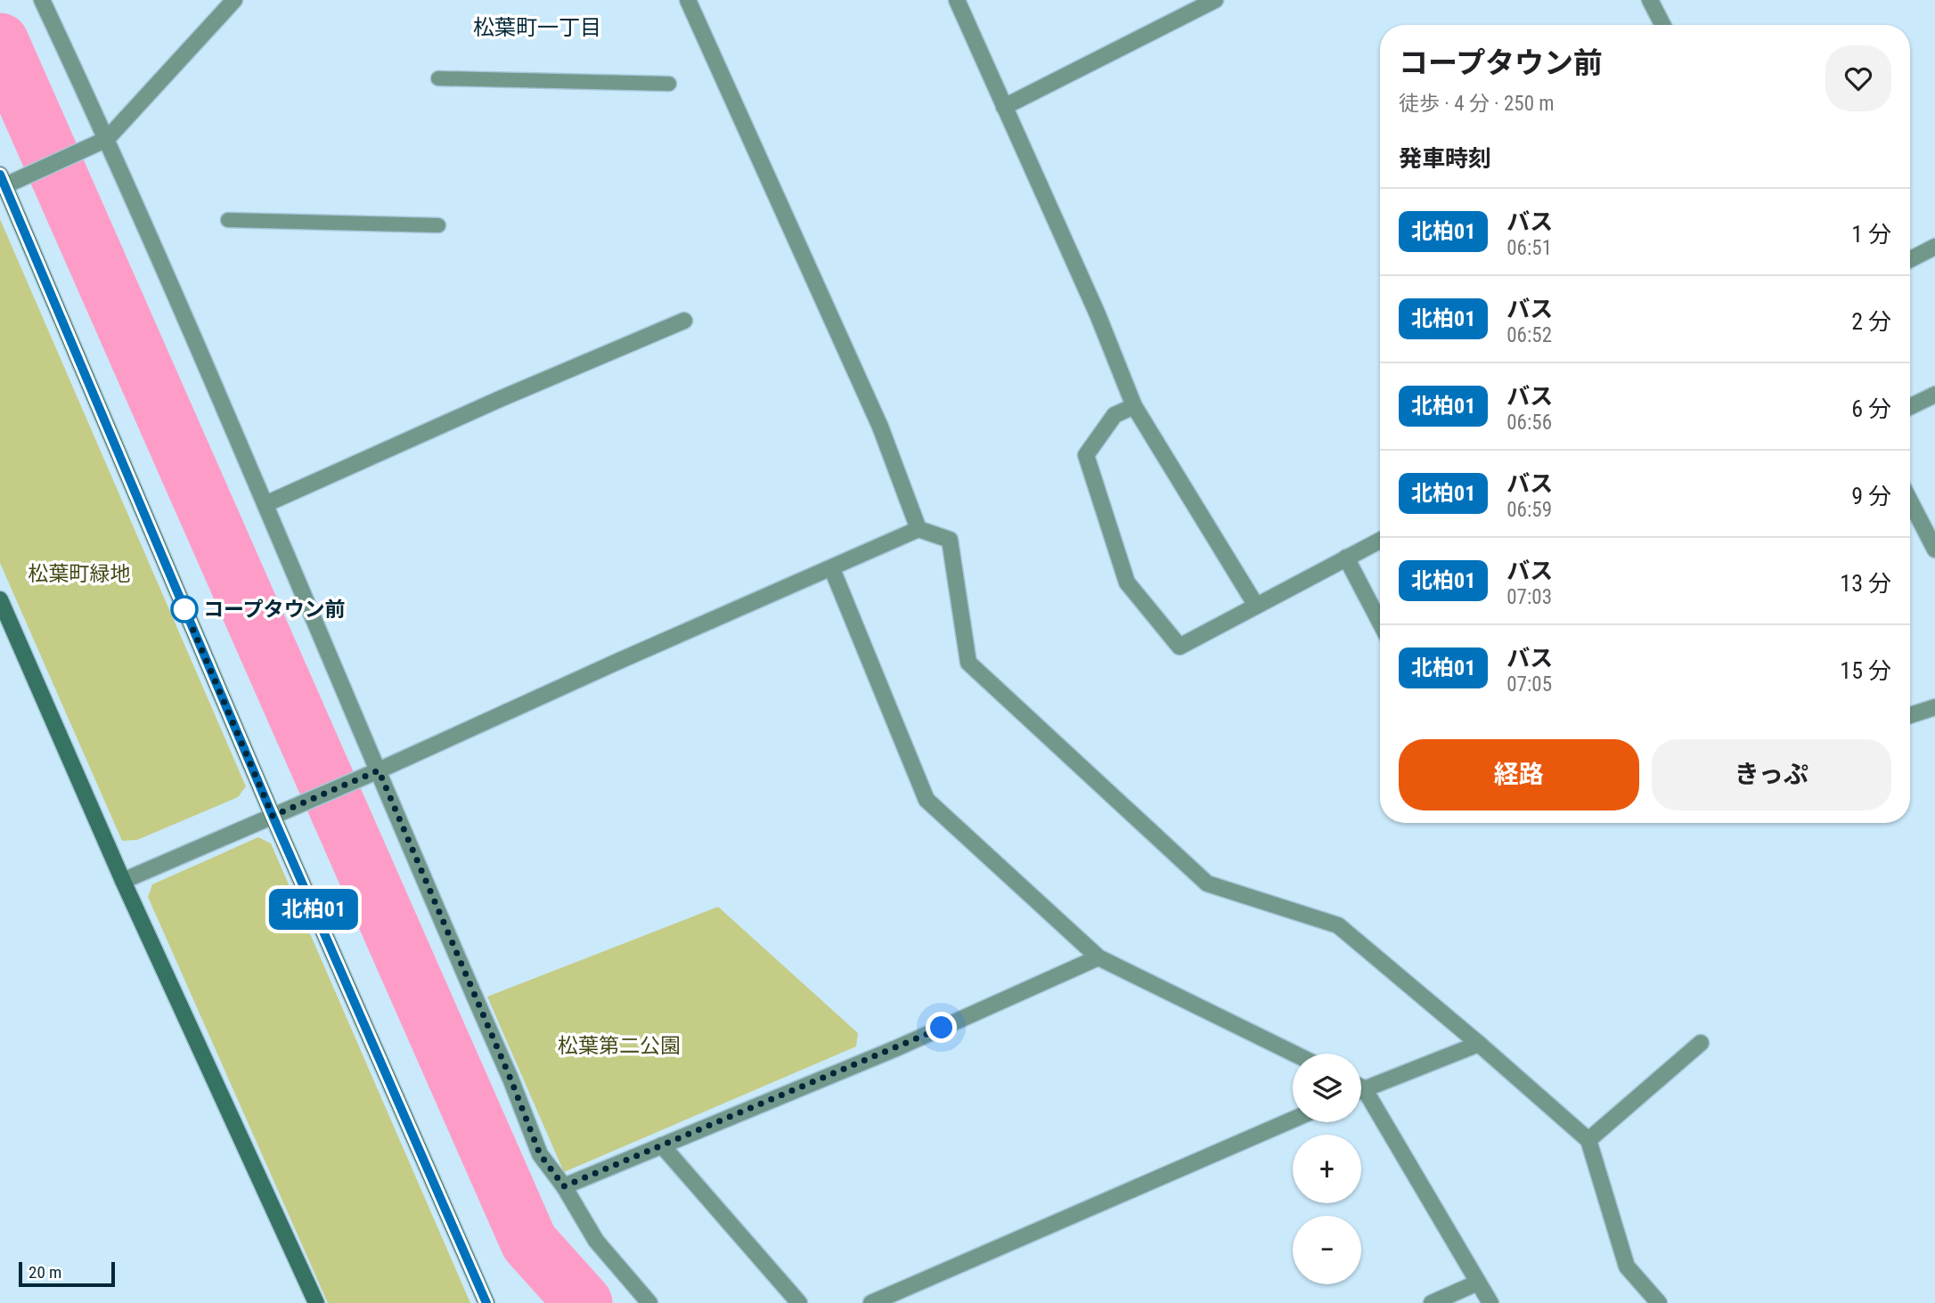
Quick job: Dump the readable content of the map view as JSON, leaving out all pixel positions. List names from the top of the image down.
{
  "districts": ["松葉町一丁目"],
  "parks": ["松葉町緑地", "松葉第二公園"],
  "places": ["コープタウン前"],
  "lines": ["bus line 北柏01"],
  "scale_bar": "20 m",
  "page": {
    "on_map": "北柏01",
    "heading": [
      ["コープタウン前", "徒歩 · 4 分 · 250 m"],
      "発車時刻"
    ],
    "list": [
      {
        "mark": "北柏01",
        "name": "バス",
        "note": "06:51",
        "value": "1 分"
      },
      {
        "mark": "北柏01",
        "name": "バス",
        "note": "06:52",
        "value": "2 分"
      },
      {
        "mark": "北柏01",
        "name": "バス",
        "note": "06:56",
        "value": "6 分"
      },
      {
        "mark": "北柏01",
        "name": "バス",
        "note": "06:59",
        "value": "9 分"
      },
      {
        "mark": "北柏01",
        "name": "バス",
        "note": "07:03",
        "value": "13 分"
      },
      {
        "mark": "北柏01",
        "name": "バス",
        "note": "07:05",
        "value": "15 分"
      }
    ],
    "buttons": ["経路", "きっぷ"],
    "map_buttons": ["+", "−"],
    "scale": "20 m"
  }
}
